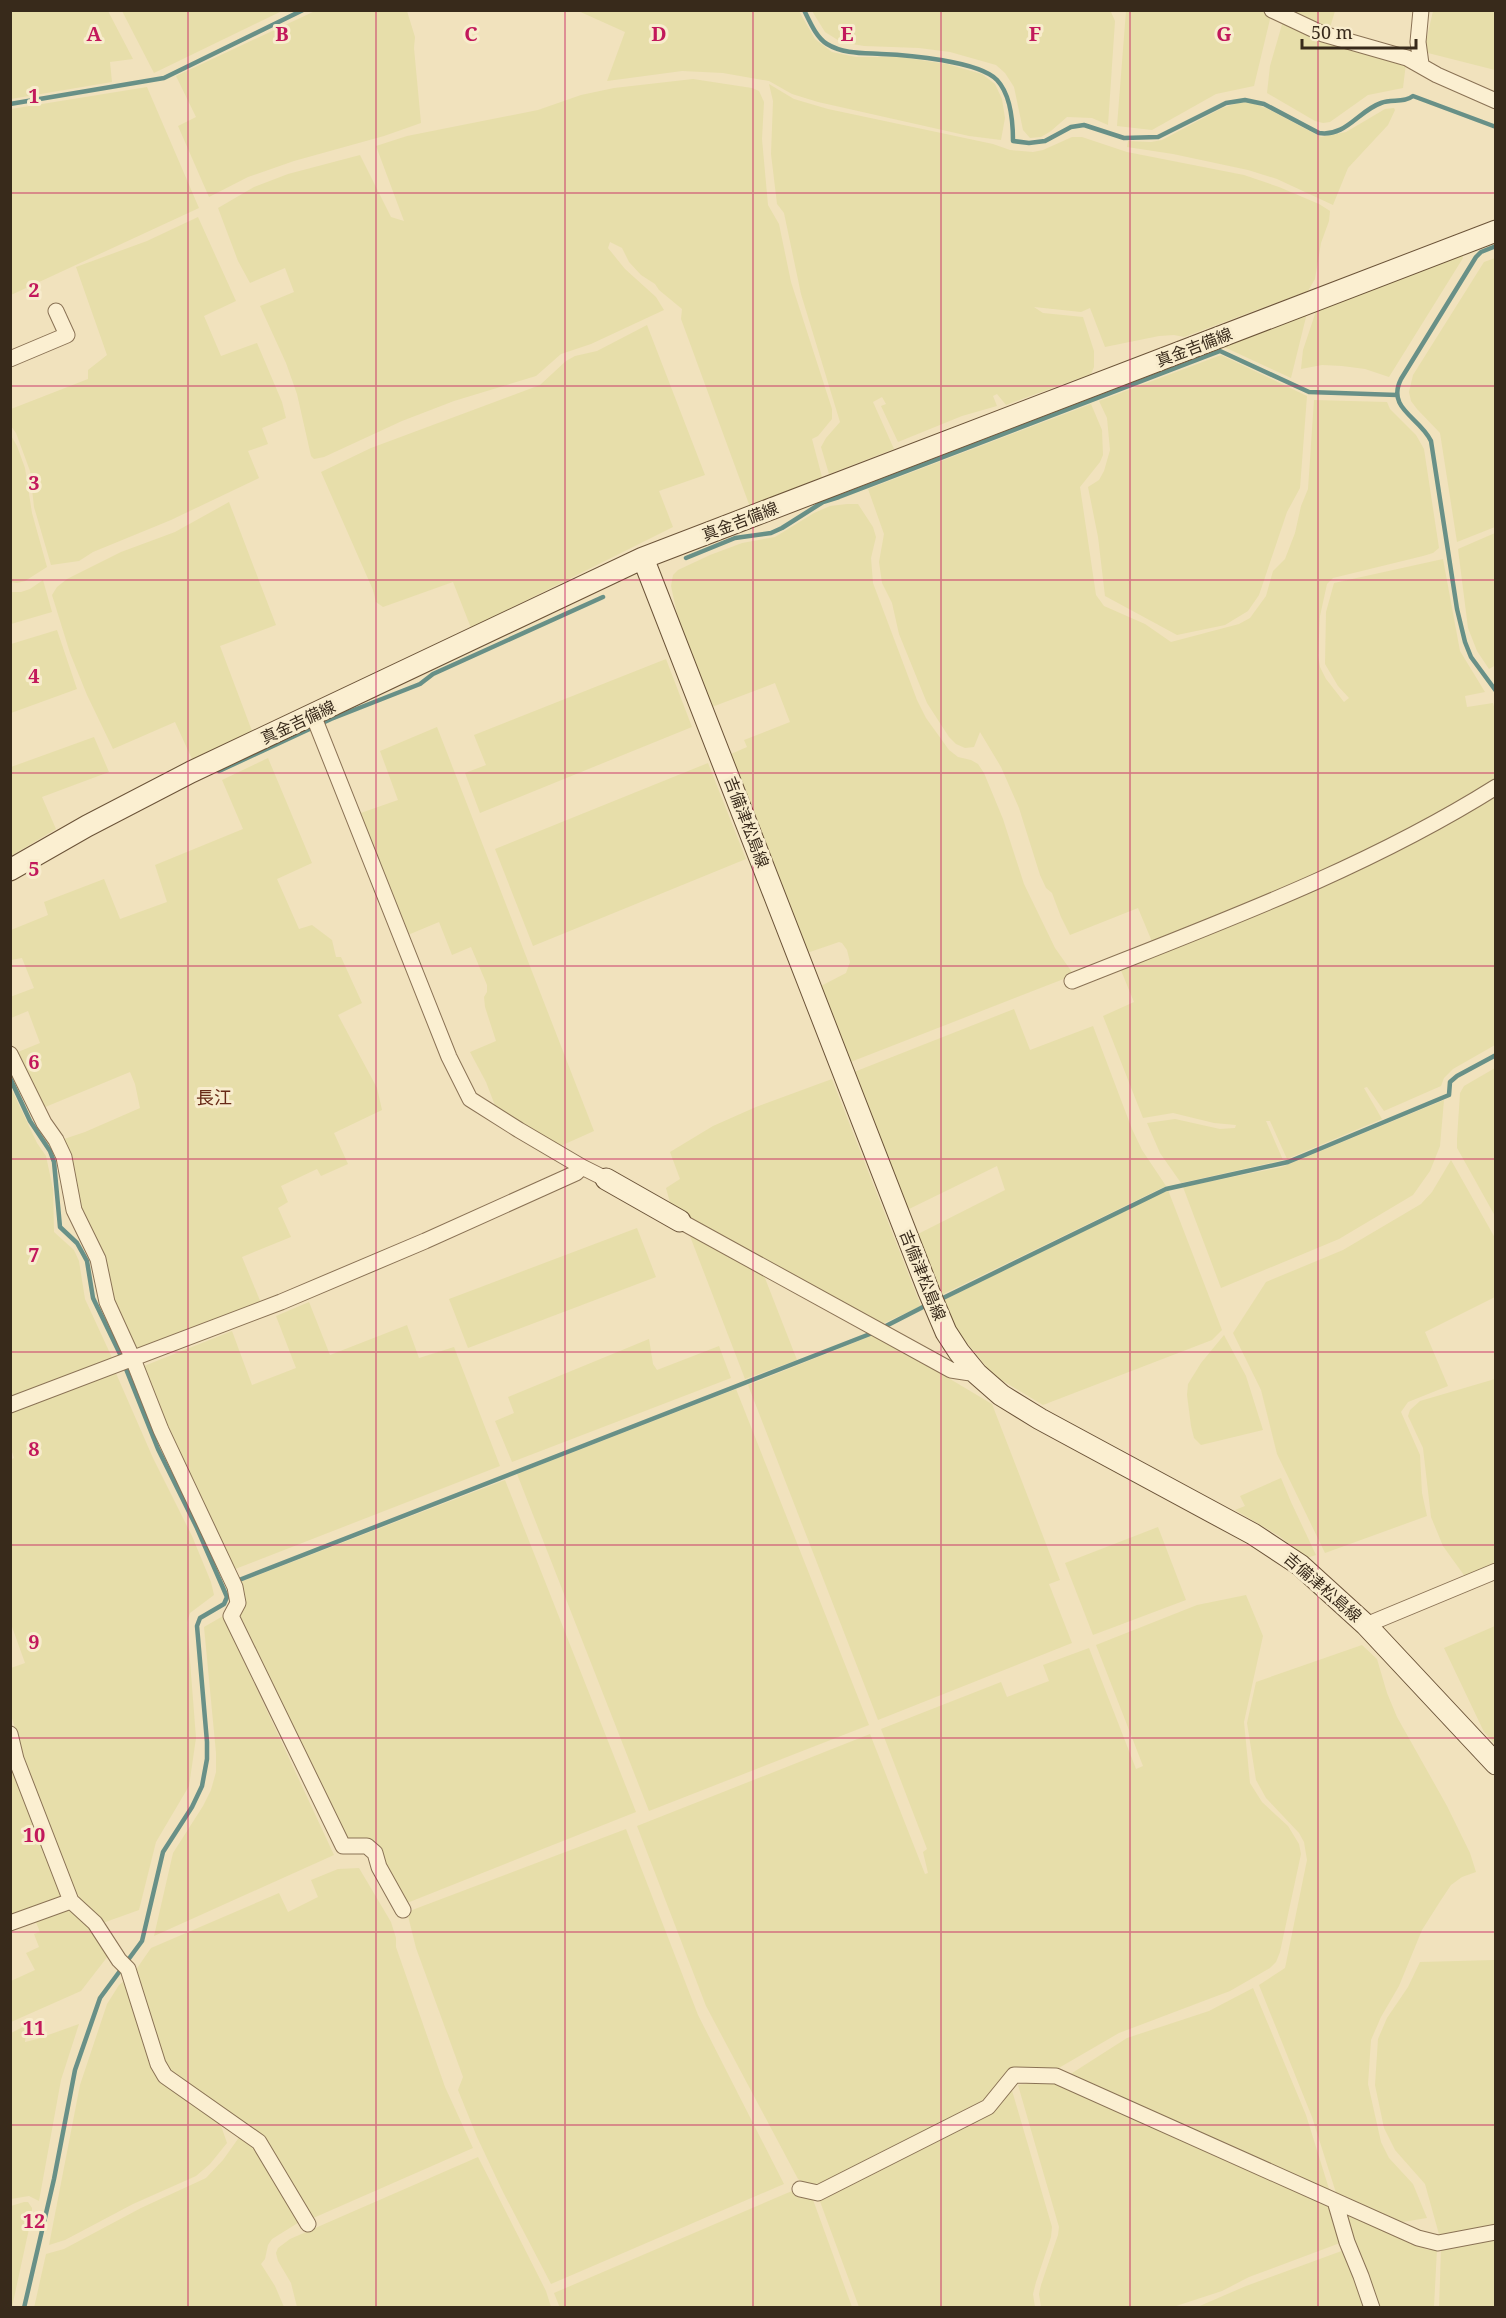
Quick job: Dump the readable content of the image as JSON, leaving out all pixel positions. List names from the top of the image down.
{
  "streets": {
    "main road": ["真金吉備線", "吉備津松島線"]
  },
  "crossings": [
    ["真金吉備線", "吉備津松島線"]
  ],
  "districts": ["長江"],
  "scale_bar": "50 m",
  "grid": {
    "columns": [
      "A",
      "B",
      "C",
      "D",
      "E",
      "F",
      "G"
    ],
    "rows": [
      "1",
      "2",
      "3",
      "4",
      "5",
      "6",
      "7",
      "8",
      "9",
      "10",
      "11",
      "12"
    ]
  }
}
